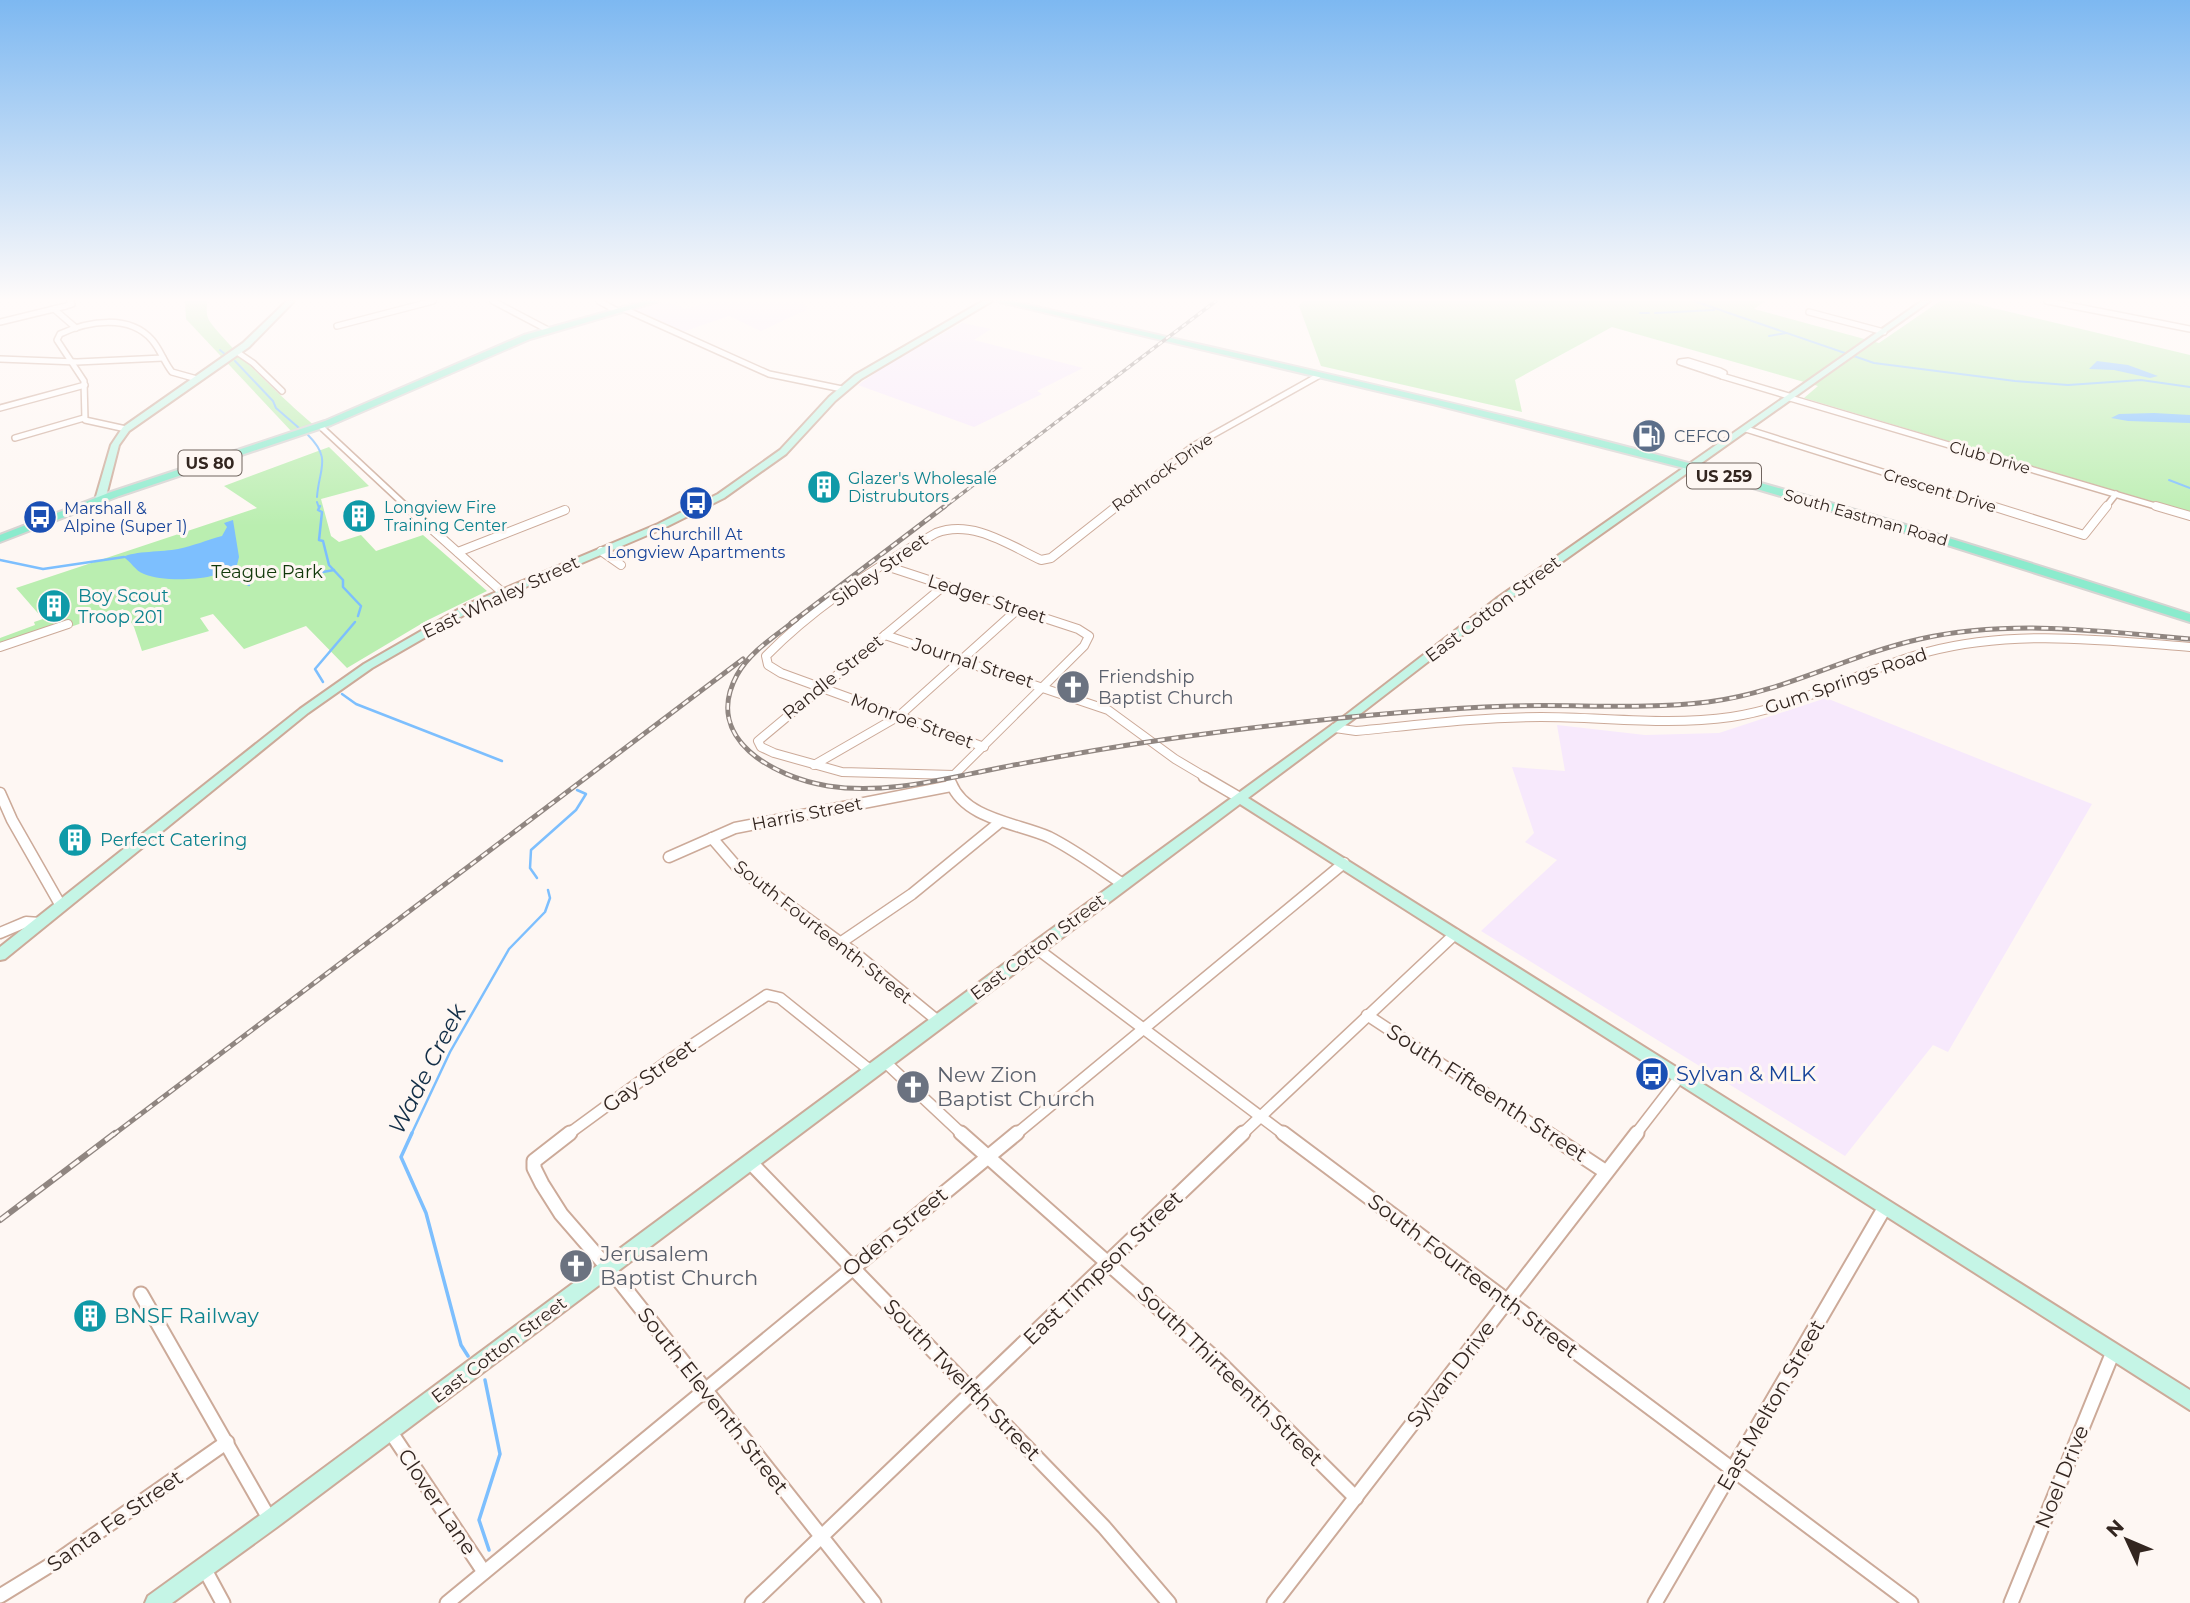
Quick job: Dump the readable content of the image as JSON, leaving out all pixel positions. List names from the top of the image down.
{
  "streets": {
    "main road": ["US 80", "US 259", "South Eastman Road"],
    "street": [
      "Club Drive",
      "Rothrock Drive",
      "Crescent Drive",
      "Sibley Street",
      "East Whaley Street",
      "Ledger Street",
      "East Cotton Street",
      "Journal Street",
      "Randle Street",
      "Gum Springs Road",
      "Monroe Street",
      "Harris Street",
      "South Fourteenth Street",
      "Gay Street",
      "South Fifteenth Street",
      "Oden Street",
      "East Timpson Street",
      "Sylvan Drive",
      "South Thirteenth Street",
      "South Twelfth Street",
      "South Eleventh Street",
      "East Melton Street",
      "Noel Drive",
      "Clover Lane",
      "Santa Fe Street"
    ]
  },
  "crossings": [
    ["Club Drive", "Crescent Drive"],
    ["Club Drive", "East Cotton Street"],
    ["Rothrock Drive", "South Eastman Road"],
    ["Rothrock Drive", "Sibley Street"],
    ["Crescent Drive", "East Cotton Street"],
    ["South Eastman Road", "East Cotton Street"],
    ["Sibley Street", "Ledger Street"],
    ["Sibley Street", "Monroe Street"],
    ["Ledger Street", "Journal Street"],
    ["Ledger Street", "Randle Street"],
    ["East Cotton Street", "Journal Street"],
    ["East Cotton Street", "Gum Springs Road"],
    ["East Cotton Street", "South Fourteenth Street"],
    ["East Cotton Street", "South Thirteenth Street"],
    ["East Cotton Street", "South Twelfth Street"],
    ["East Cotton Street", "South Eleventh Street"],
    ["East Cotton Street", "Clover Lane"],
    ["Journal Street", "Randle Street"],
    ["Randle Street", "Monroe Street"],
    ["Harris Street", "South Fourteenth Street"],
    ["South Fourteenth Street", "Oden Street"],
    ["South Fourteenth Street", "East Timpson Street"],
    ["South Fourteenth Street", "Sylvan Drive"],
    ["South Fourteenth Street", "East Melton Street"],
    ["Gay Street", "South Thirteenth Street"],
    ["Gay Street", "South Eleventh Street"],
    ["South Fifteenth Street", "East Timpson Street"],
    ["South Fifteenth Street", "Sylvan Drive"],
    ["Oden Street", "South Thirteenth Street"],
    ["Oden Street", "South Twelfth Street"],
    ["Oden Street", "South Eleventh Street"],
    ["Oden Street", "Clover Lane"],
    ["East Timpson Street", "South Thirteenth Street"],
    ["East Timpson Street", "South Twelfth Street"],
    ["East Timpson Street", "South Eleventh Street"],
    ["Sylvan Drive", "South Thirteenth Street"]
  ],
  "water": ["Wade Creek"],
  "parks": ["Teague Park"],
  "places": {
    "fuel station": ["CEFCO"],
    "building": [
      "Glazer's Wholesale Distrubutors",
      "Longview Fire Training Center",
      "Boy Scout Troop 201",
      "Perfect Catering",
      "BNSF Railway"
    ],
    "bus stop": ["Churchill At Longview Apartments", "Marshall & Alpine (Super 1)", "Sylvan & MLK"],
    "church": ["Friendship Baptist Church", "New Zion Baptist Church", "Jerusalem Baptist Church"]
  },
  "north": "top left"
}
